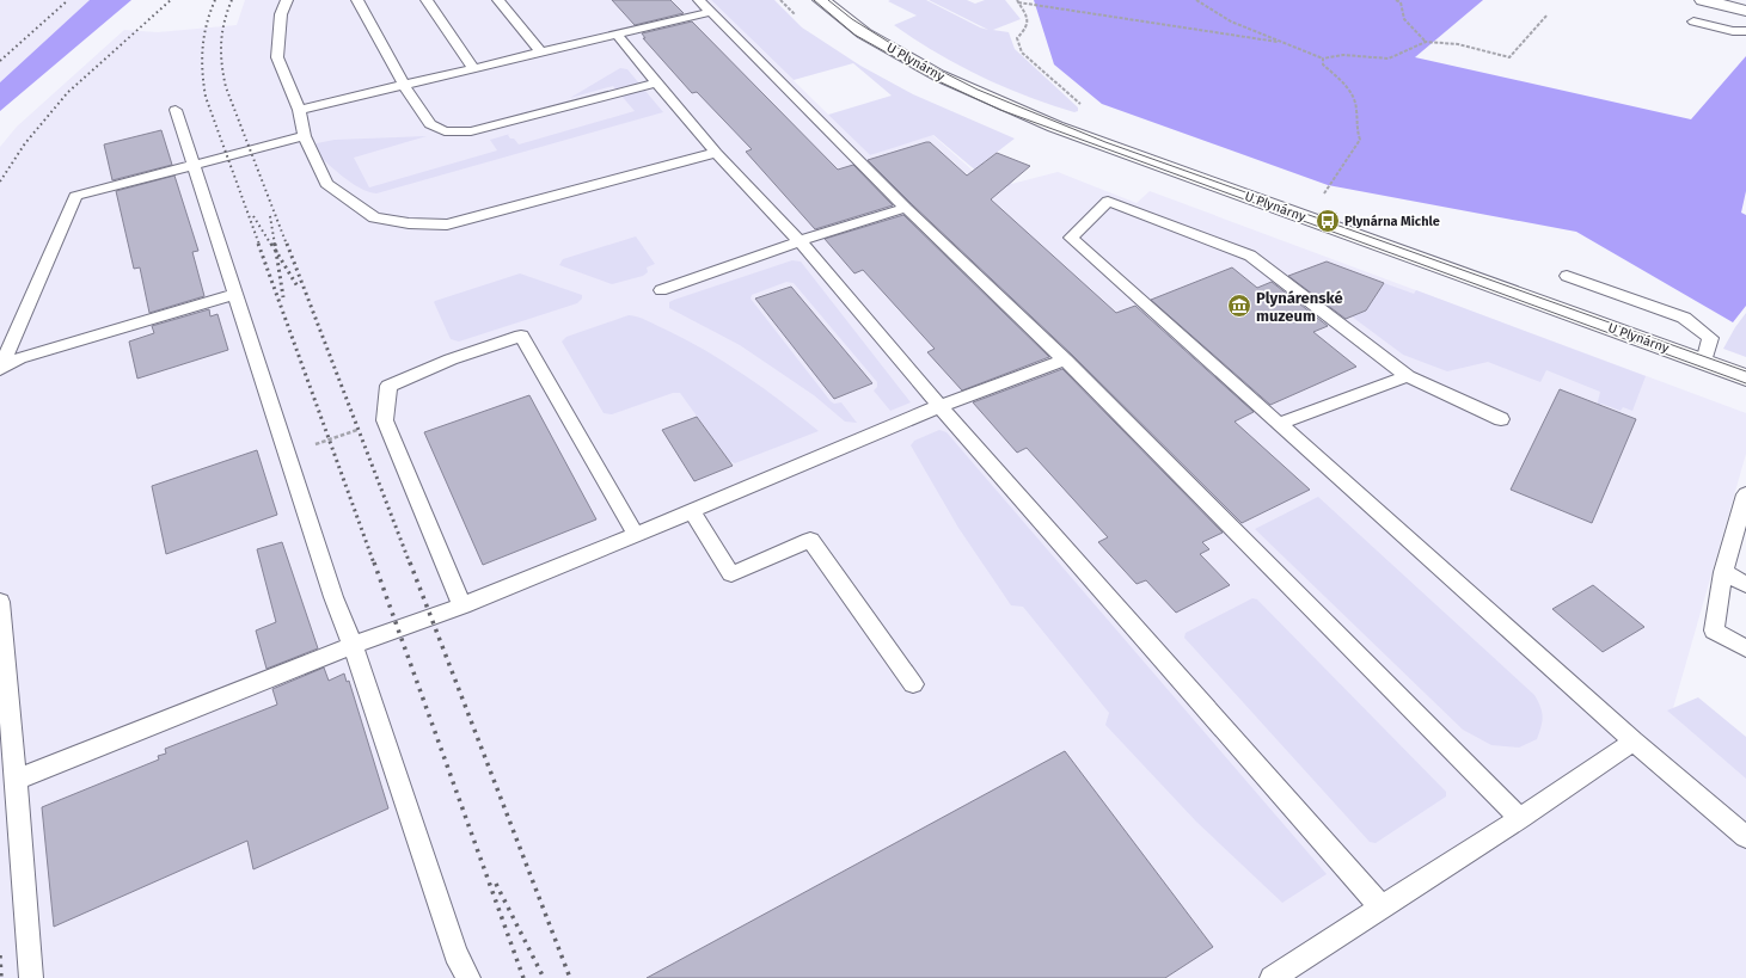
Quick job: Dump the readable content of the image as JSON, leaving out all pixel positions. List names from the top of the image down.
{
  "streets": {
    "street": ["U Plynárny"]
  },
  "places": {
    "bus stop": ["Plynárna Michle"],
    "museum": ["Plynárenské muzeum"]
  }
}
